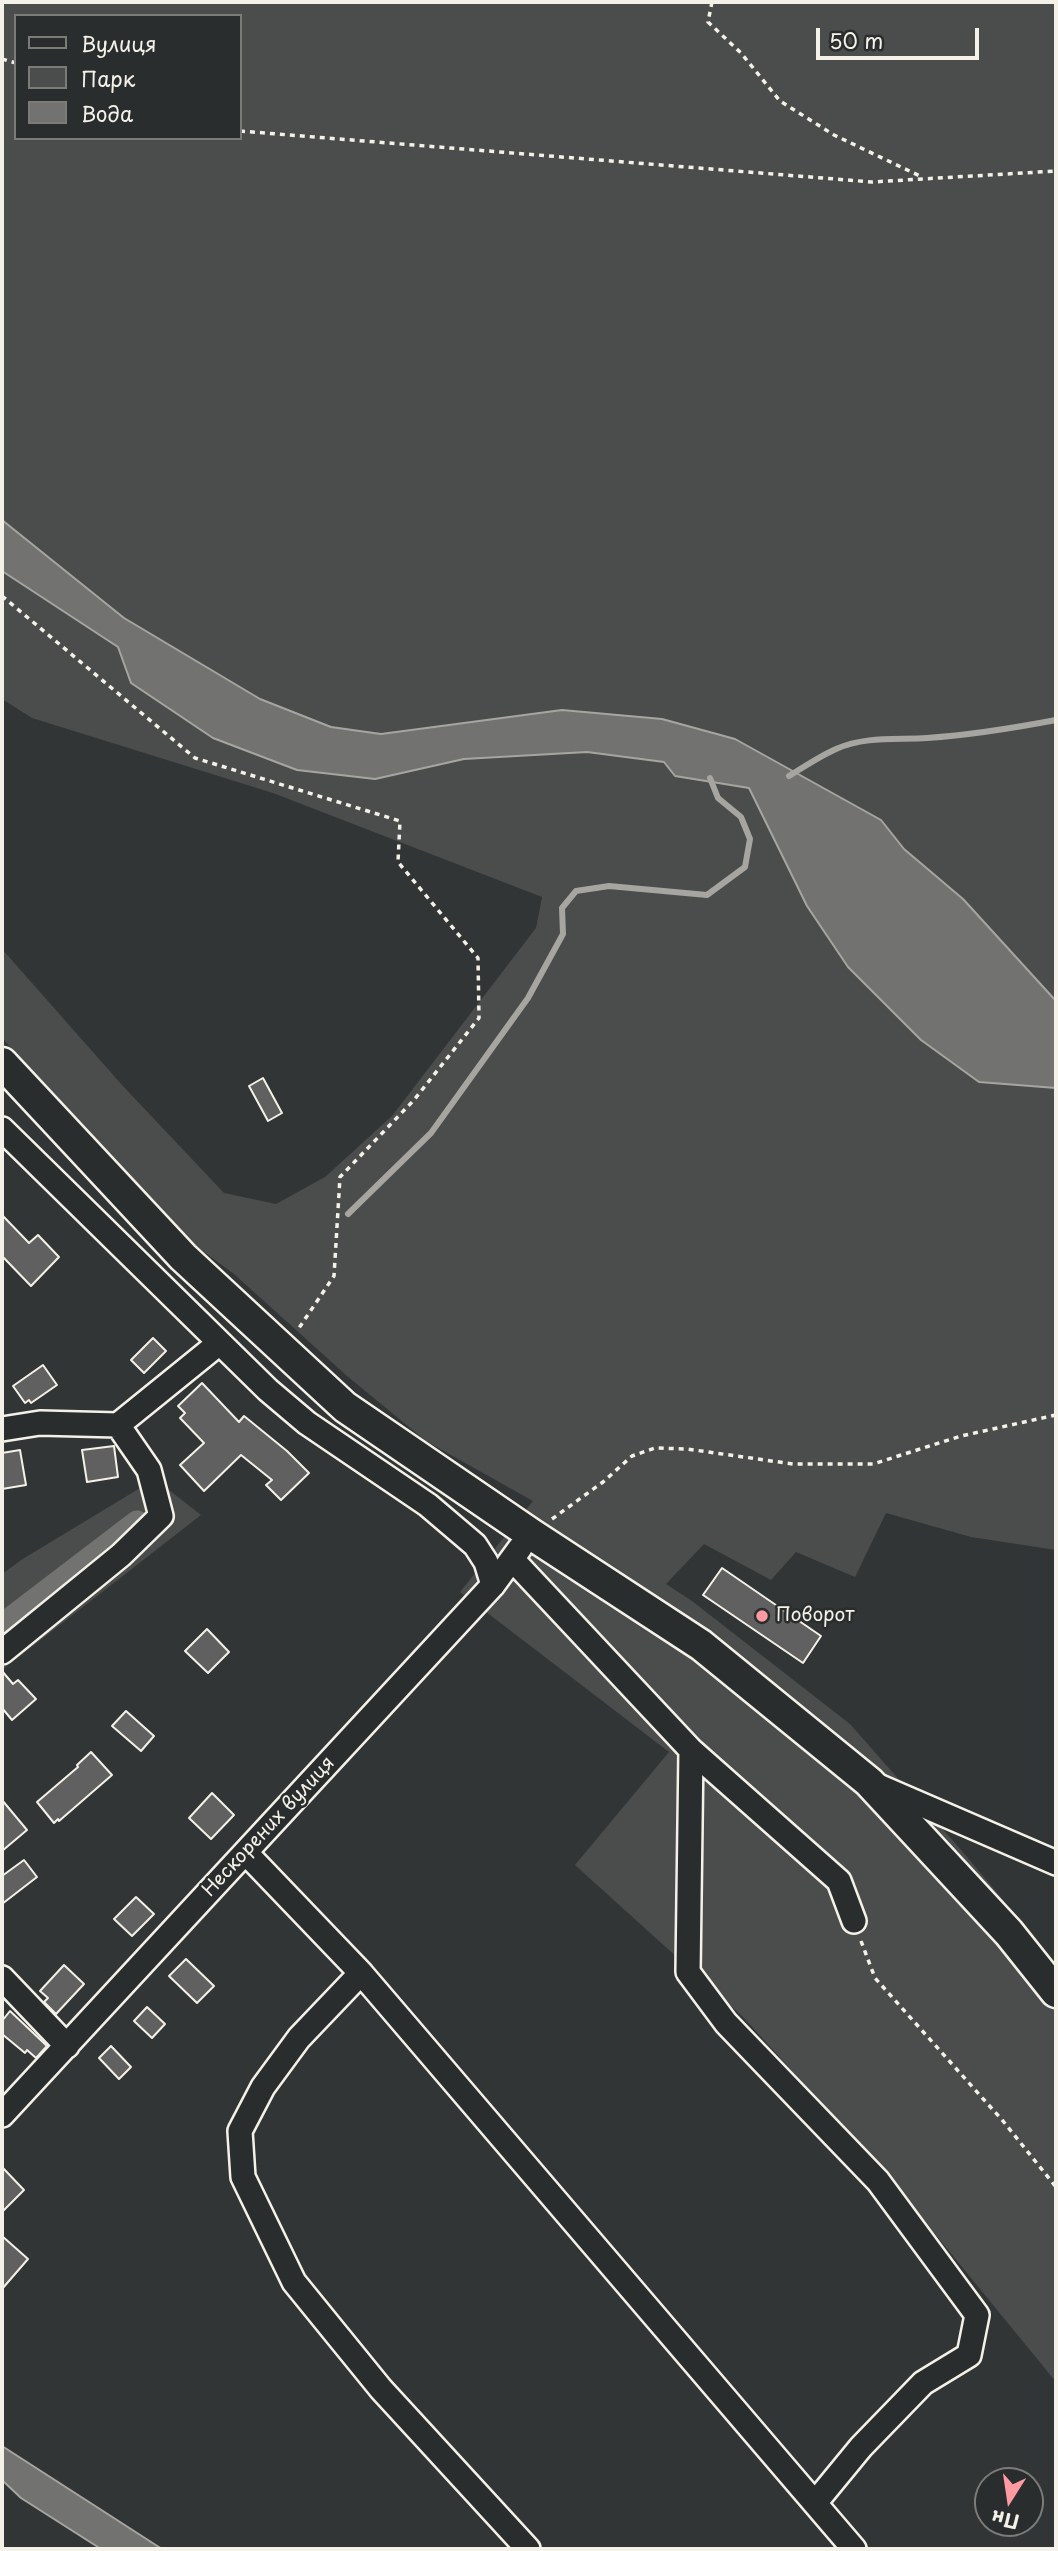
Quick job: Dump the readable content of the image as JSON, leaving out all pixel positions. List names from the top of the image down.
{
  "streets": {
    "street": ["Нескорених вулиця"]
  },
  "places": ["Поворот"],
  "legend": ["Вулиця", "Парк", "Вода"],
  "scale_bar": "50 m",
  "north": "bottom"
}
